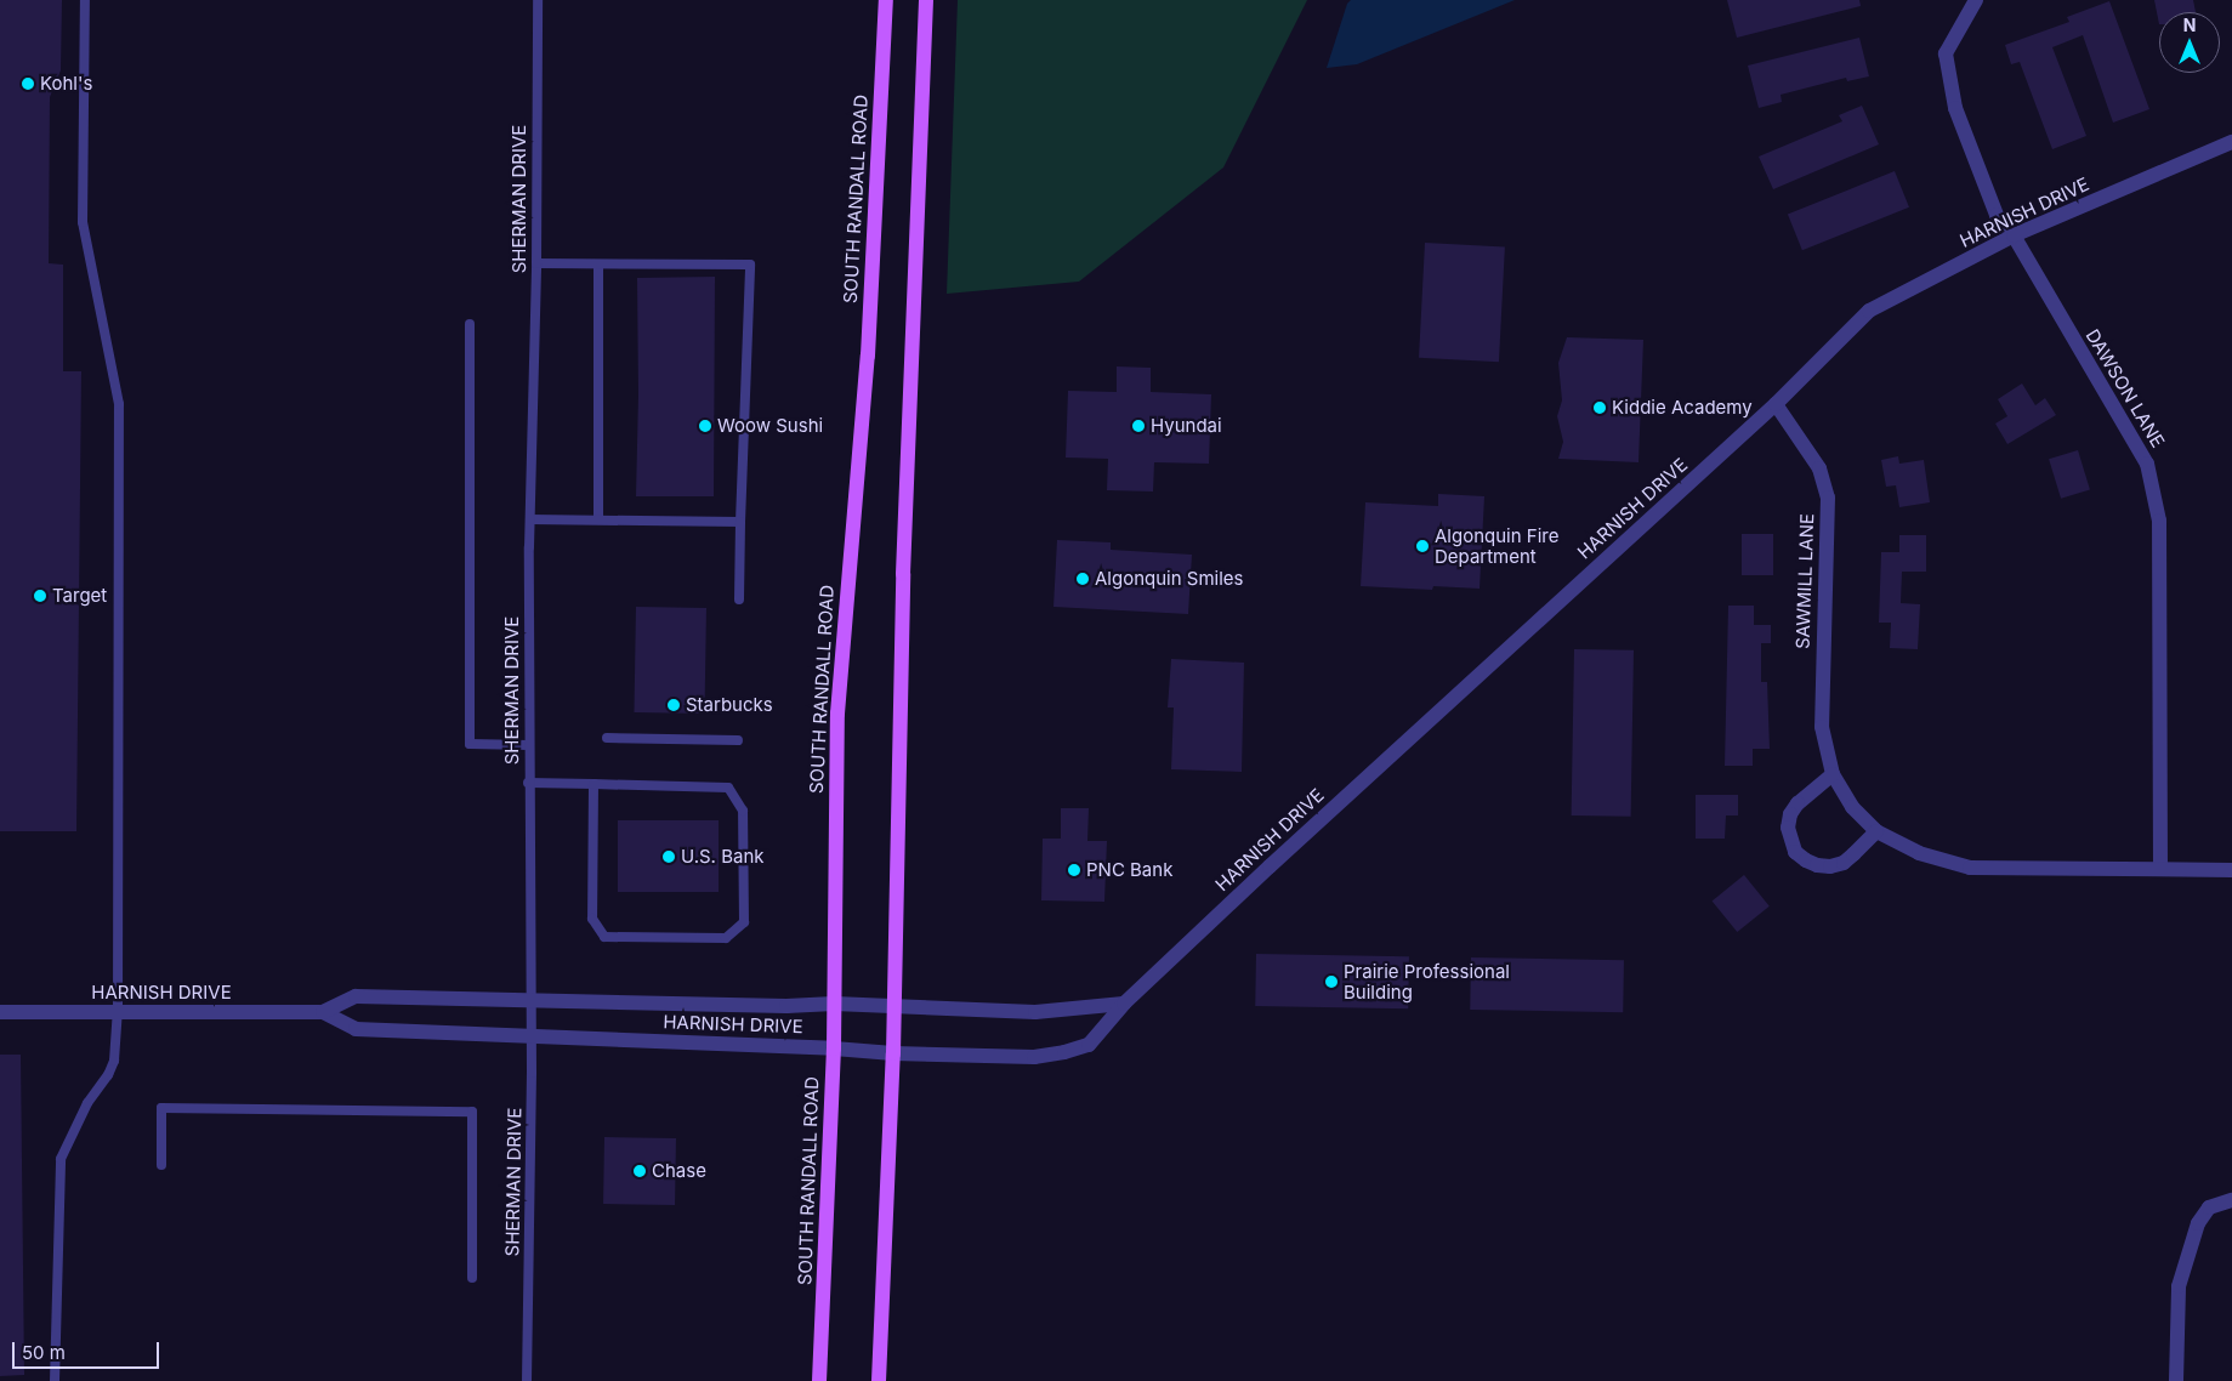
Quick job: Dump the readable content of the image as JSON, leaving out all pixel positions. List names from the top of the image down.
{
  "streets": {
    "main road": ["SOUTH RANDALL ROAD"],
    "street": ["HARNISH DRIVE", "DAWSON LANE", "SAWMILL LANE"],
    "lane": ["SHERMAN DRIVE"]
  },
  "crossings": [
    ["SHERMAN DRIVE", "HARNISH DRIVE"],
    ["SOUTH RANDALL ROAD", "HARNISH DRIVE"],
    ["HARNISH DRIVE", "DAWSON LANE"],
    ["HARNISH DRIVE", "SAWMILL LANE"],
    ["DAWSON LANE", "SAWMILL LANE"]
  ],
  "places": [
    "Kohl's",
    "Kiddie Academy",
    "Woow Sushi",
    "Hyundai",
    "Algonquin Fire Department",
    "Algonquin Smiles",
    "Target",
    "Starbucks",
    "U.S. Bank",
    "PNC Bank",
    "Prairie Professional Building",
    "Chase"
  ],
  "scale_bar": "50 m",
  "north": "top"
}
